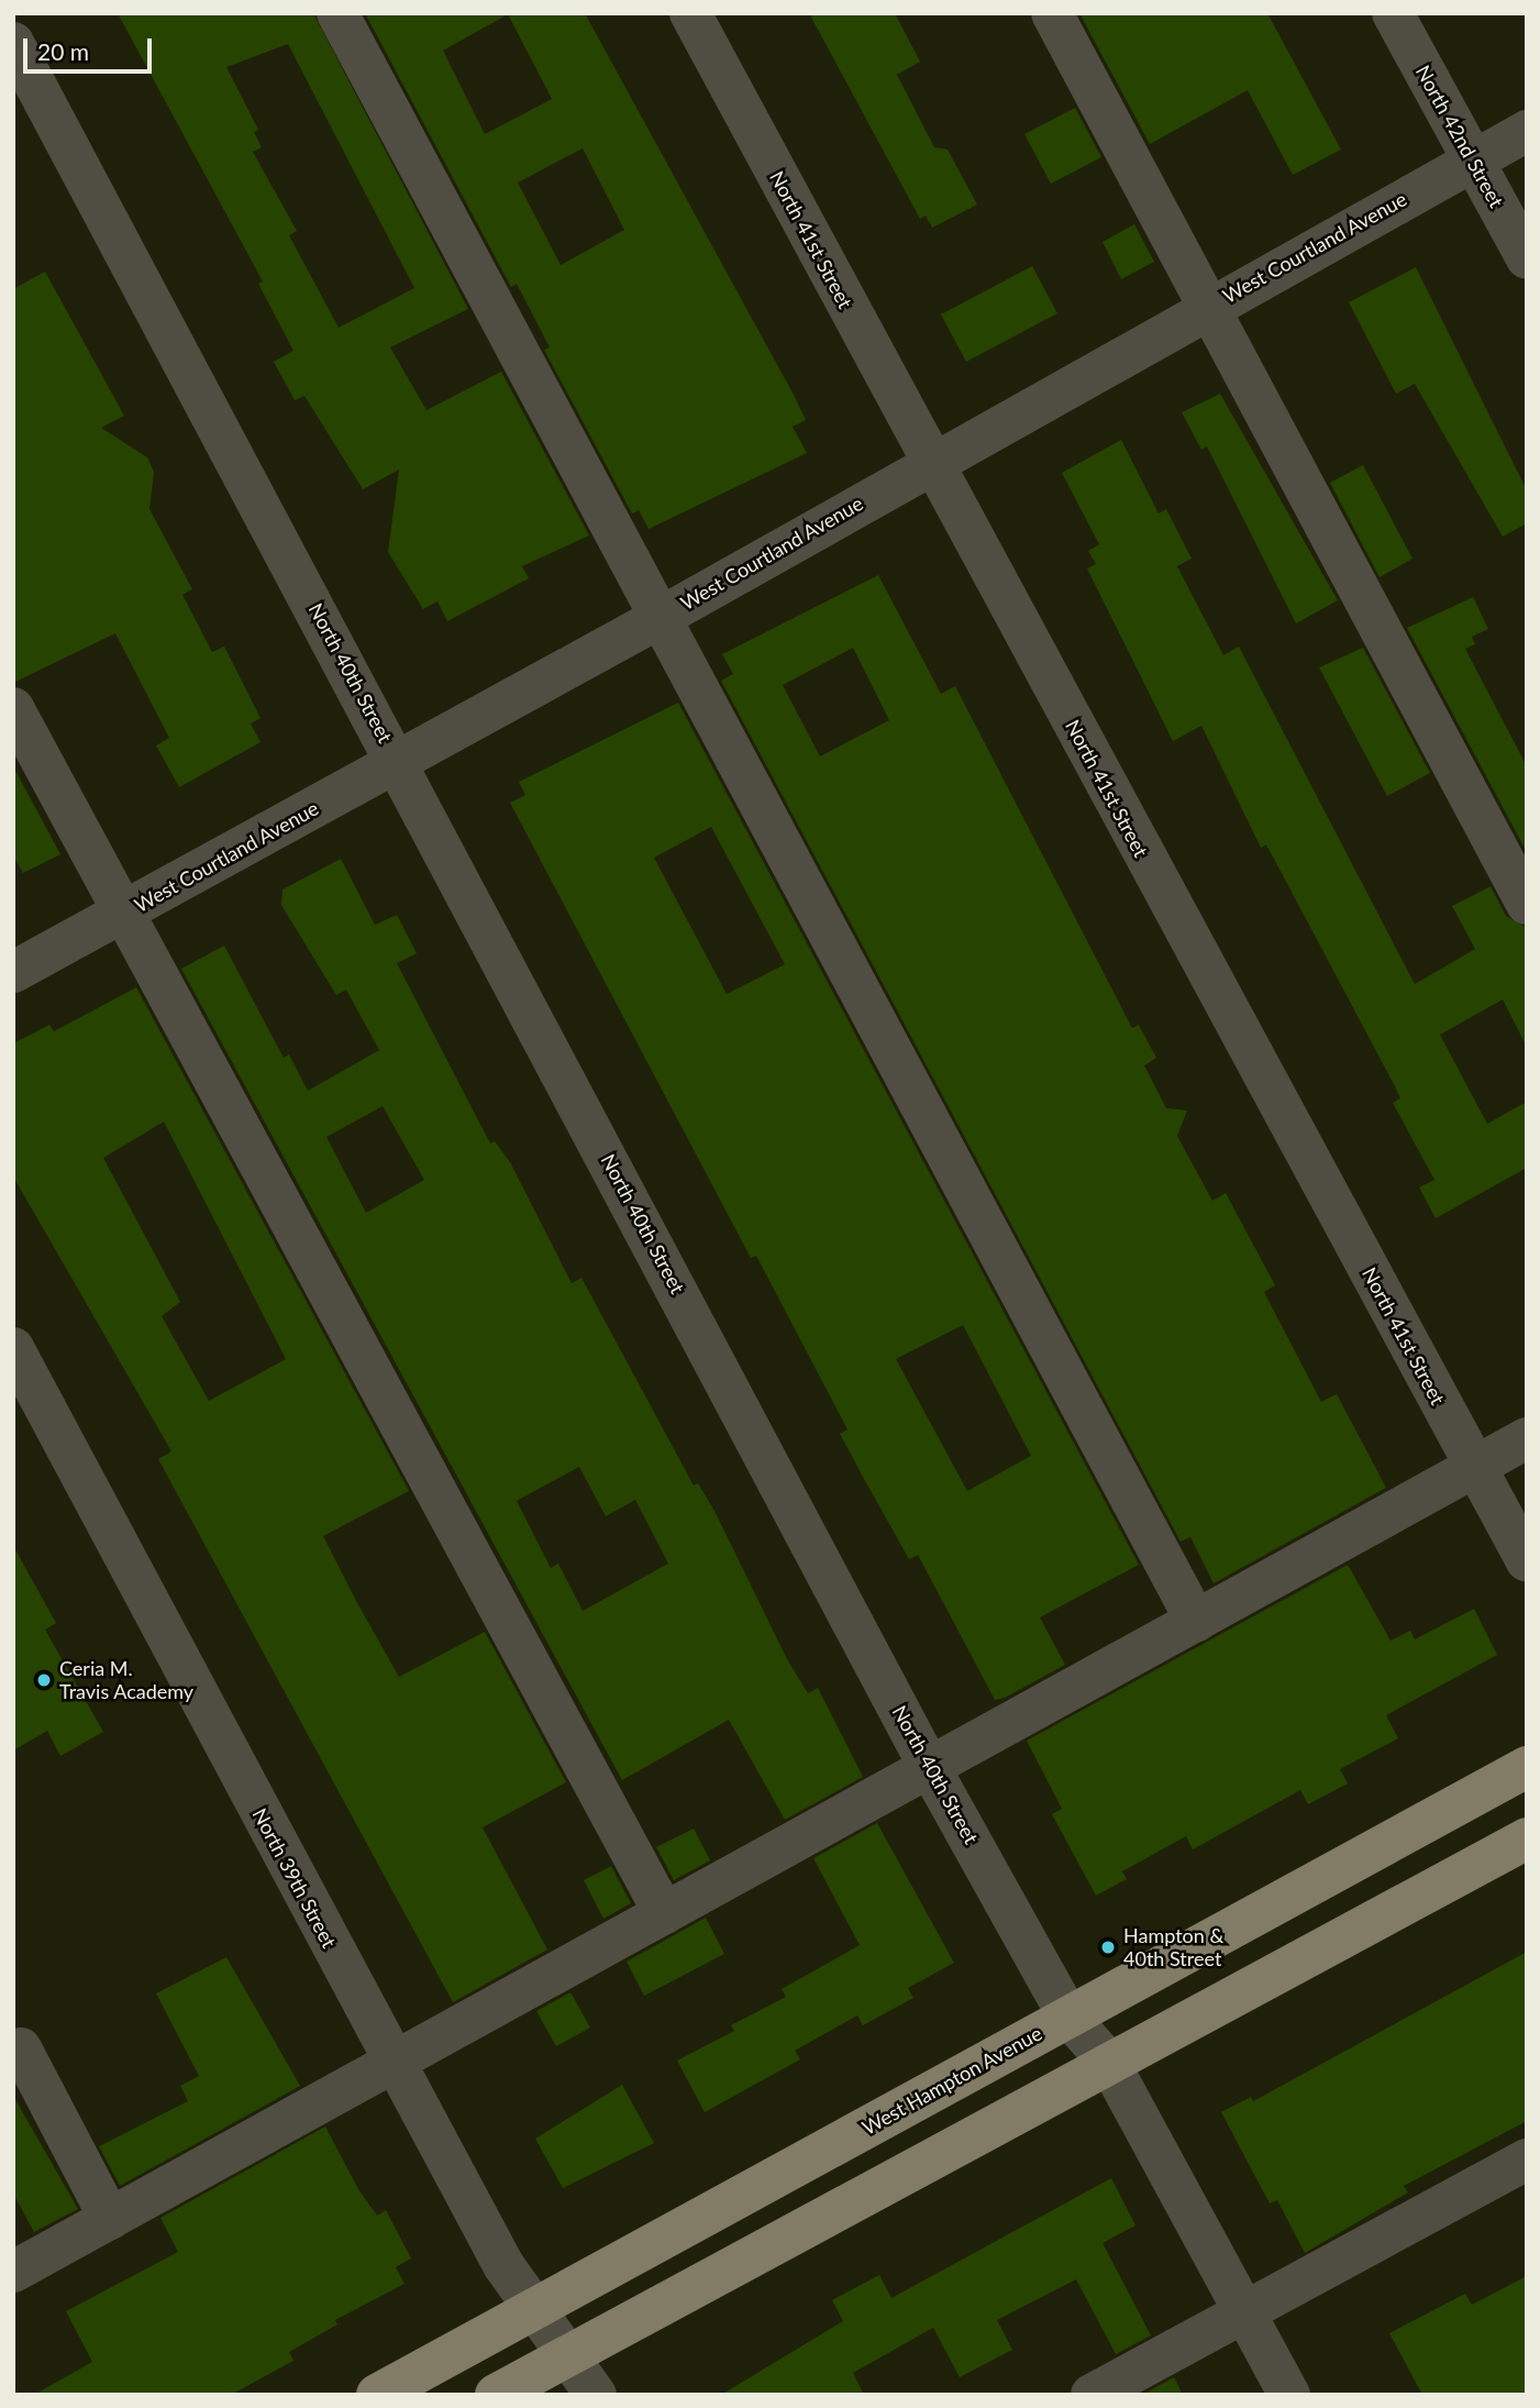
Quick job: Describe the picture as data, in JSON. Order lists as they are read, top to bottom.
{
  "streets": {
    "main road": ["West Hampton Avenue"],
    "street": [
      "North 42nd Street",
      "North 41st Street",
      "West Courtland Avenue",
      "North 40th Street",
      "North 39th Street"
    ]
  },
  "crossings": [
    ["North 42nd Street", "West Courtland Avenue"],
    ["North 41st Street", "West Courtland Avenue"],
    ["West Courtland Avenue", "North 40th Street"],
    ["North 40th Street", "West Hampton Avenue"],
    ["North 39th Street", "West Hampton Avenue"]
  ],
  "places": ["Ceria M. Travis Academy", "Hampton & 40th Street"],
  "scale_bar": "20 m"
}
